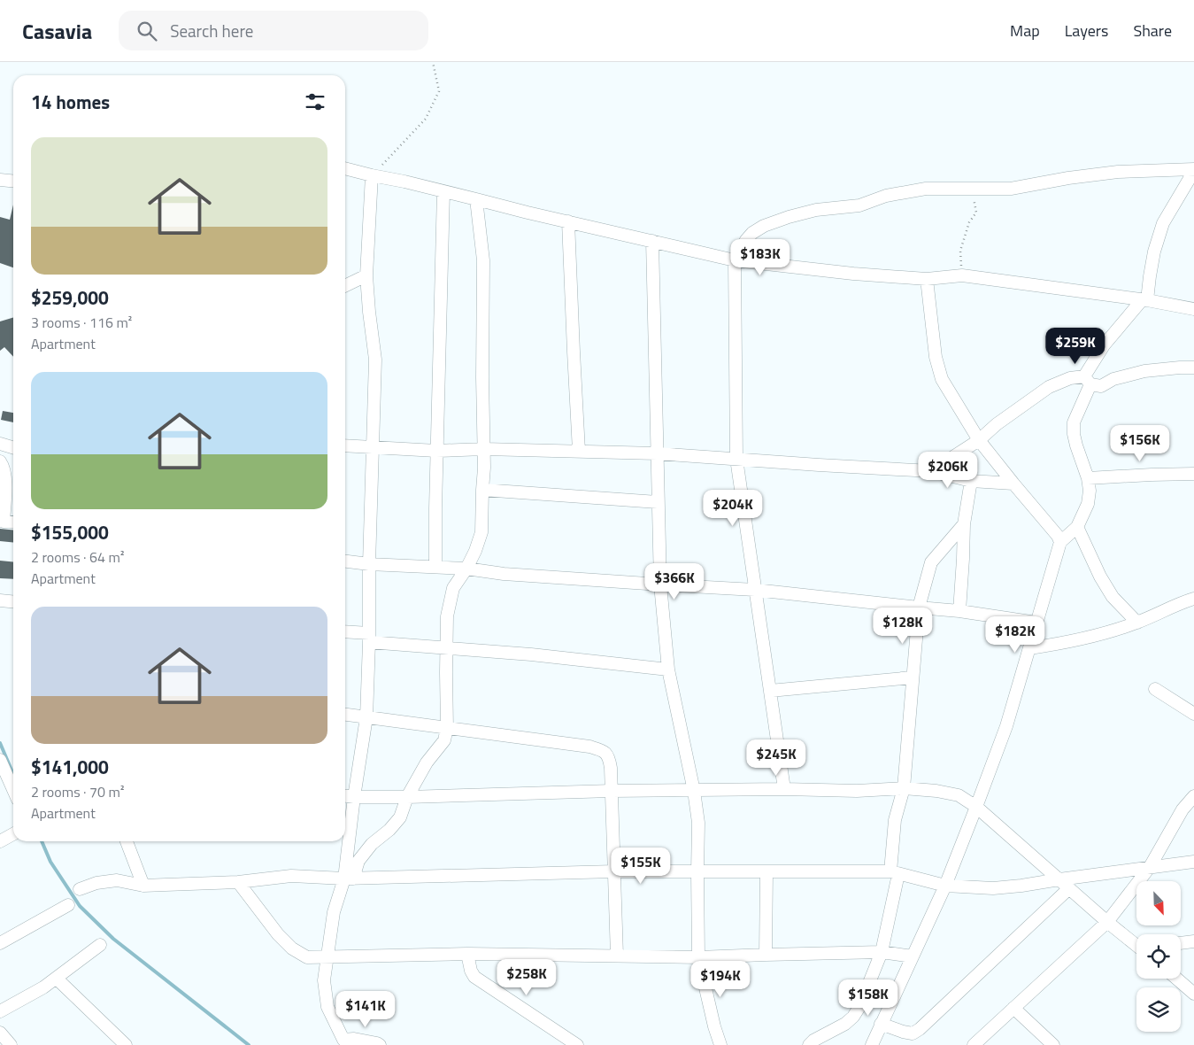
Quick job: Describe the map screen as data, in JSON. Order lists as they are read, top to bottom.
{
  "north": "bottom right",
  "page": {
    "header": "Casavia",
    "search": "Search here",
    "nav": ["Map", "Layers", "Share"],
    "heading": "14 homes",
    "list": [
      {
        "name": "$259,000",
        "note": "3 rooms · 116 m² · Apartment"
      },
      {
        "name": "$155,000",
        "note": "2 rooms · 64 m² · Apartment"
      },
      {
        "name": "$141,000",
        "note": "2 rooms · 70 m² · Apartment"
      }
    ],
    "price": [
      "$183K",
      "$259K",
      "$156K",
      "$206K",
      "$204K",
      "$366K",
      "$128K",
      "$182K",
      "$245K",
      "$155K",
      "$258K",
      "$194K",
      "$158K",
      "$141K"
    ]
  }
}
